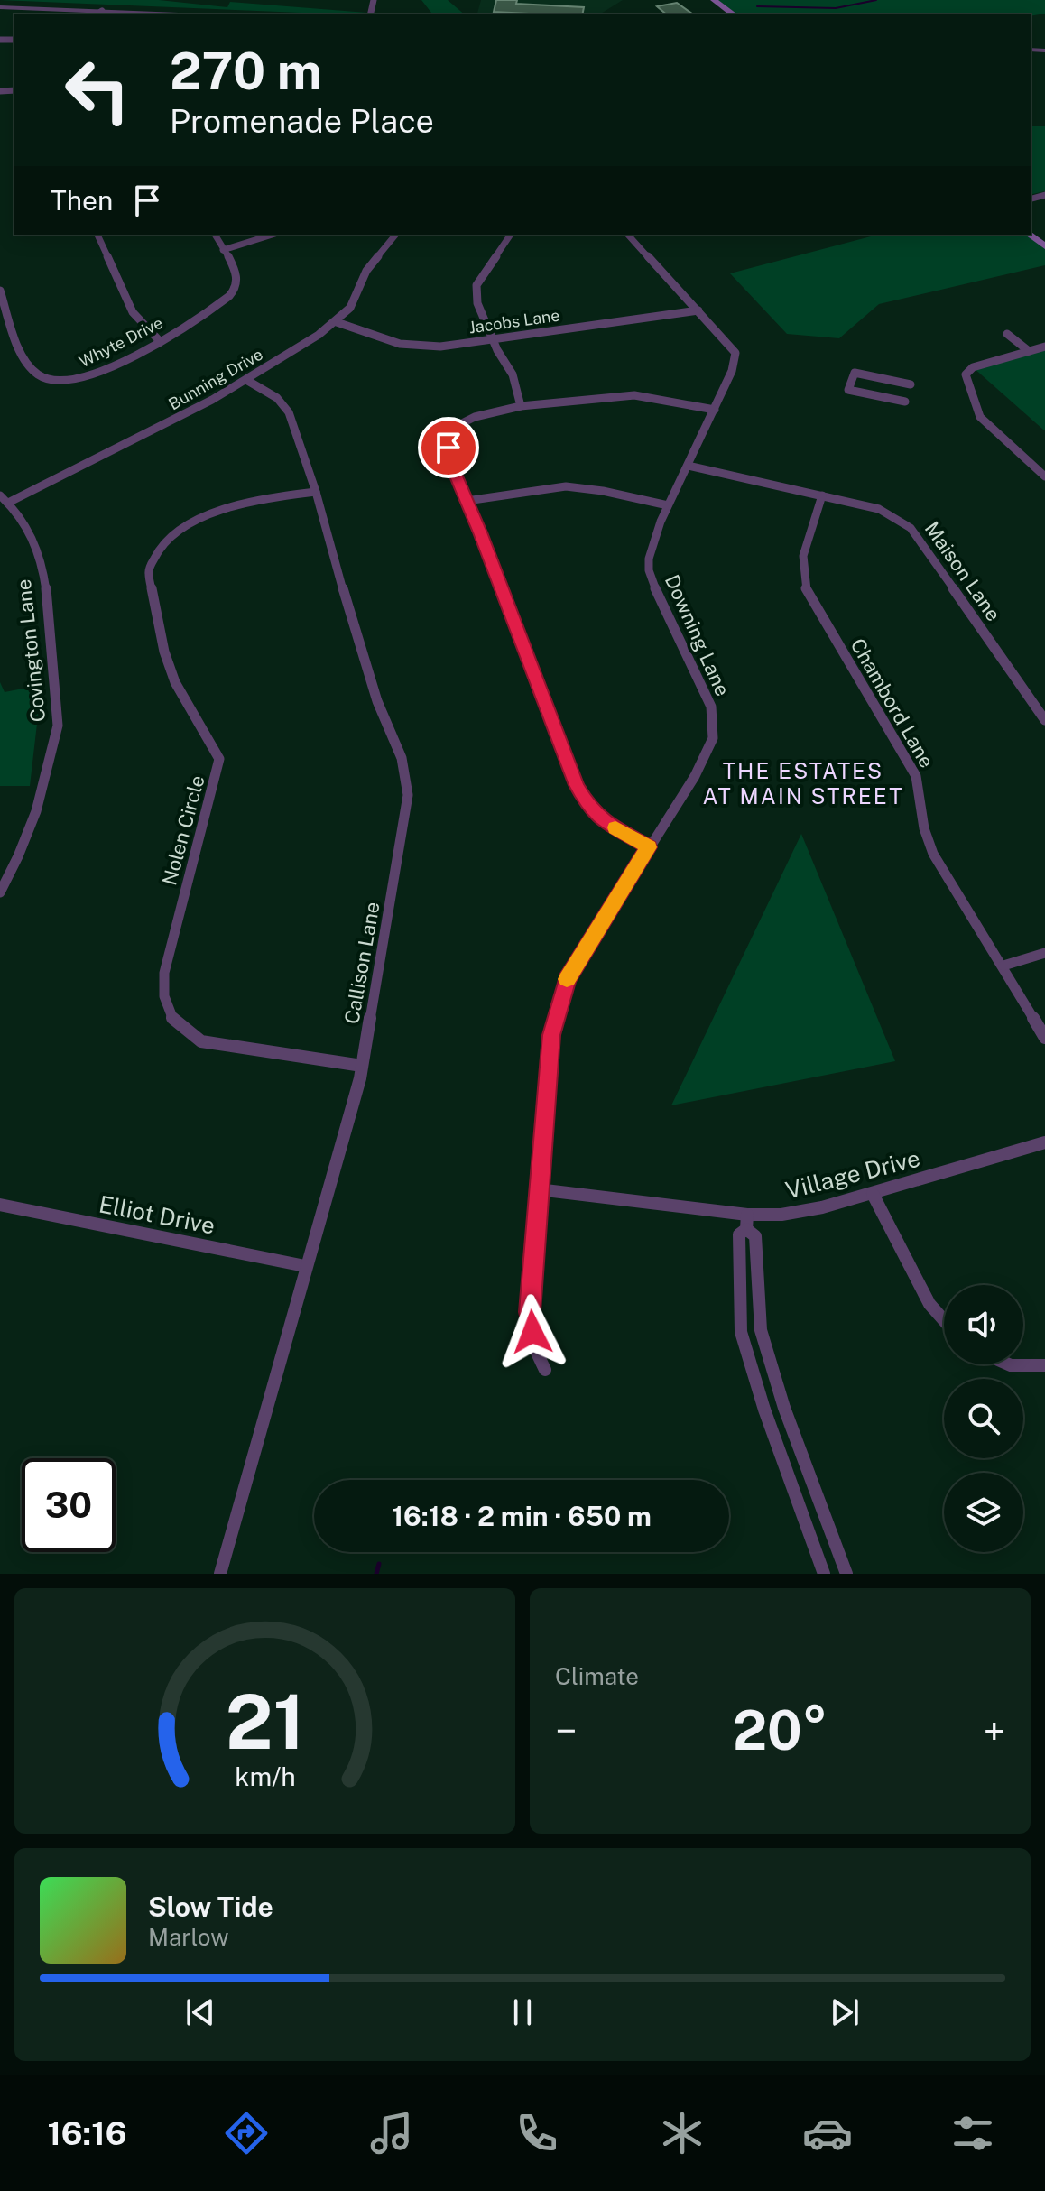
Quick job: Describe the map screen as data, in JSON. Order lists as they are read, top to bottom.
{
  "streets": {
    "street": [
      "Jacobs Lane",
      "Whyte Drive",
      "Bunning Drive",
      "Maison Lane",
      "Downing Lane",
      "Covington Lane",
      "Chambord Lane",
      "Nolen Circle",
      "Callison Lane",
      "Village Drive",
      "Elliot Drive"
    ]
  },
  "crossings": [
    ["Jacobs Lane", "Bunning Drive"],
    ["Jacobs Lane", "Downing Lane"],
    ["Bunning Drive", "Covington Lane"],
    ["Bunning Drive", "Callison Lane"],
    ["Maison Lane", "Downing Lane"],
    ["Maison Lane", "Chambord Lane"],
    ["Downing Lane", "Village Drive"],
    ["Nolen Circle", "Callison Lane"],
    ["Callison Lane", "Elliot Drive"]
  ],
  "districts": ["THE ESTATES AT MAIN STREET"],
  "page": {
    "turn": ["270 m", "Promenade Place"],
    "then": "Then",
    "limit": "30",
    "trip": "16:18 · 2 min · 650 m",
    "tile": "Climate",
    "heat": ["−", "20°", "+"],
    "song": ["Slow Tide", "Marlow"],
    "tabs": "16:16",
    "gauge": ["21", "km/h"]
  }
}
